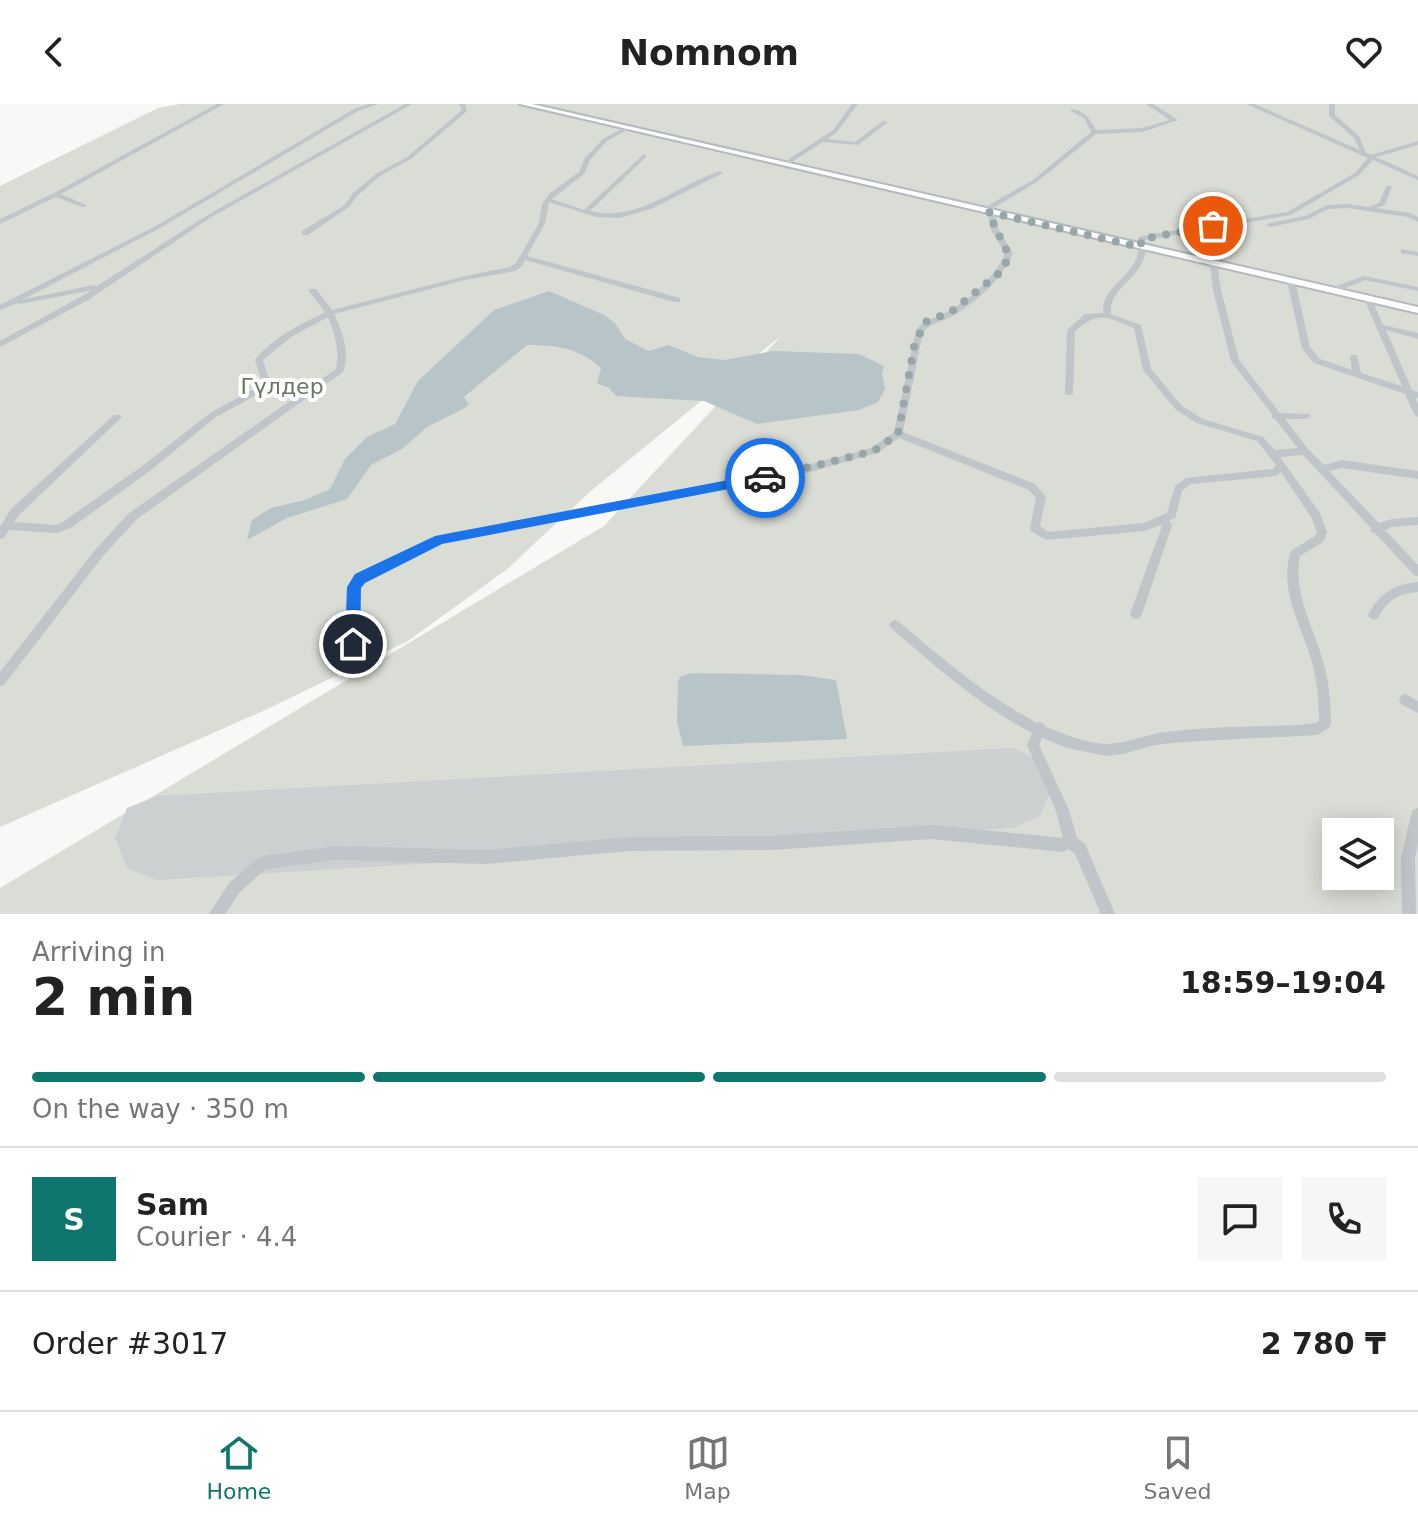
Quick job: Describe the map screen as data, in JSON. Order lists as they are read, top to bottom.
{
  "parks": ["Гүлдер"],
  "page": {
    "header": "Nomnom",
    "heading": ["2 min", "Arriving in", "18:59–19:04"],
    "panel": [
      "Sam",
      "Courier · 4.4",
      "Order #3017",
      "2 780 ₸"
    ],
    "bar": "On the way · 350 m",
    "round": "S",
    "tabs": ["Home", "Map", "Saved"]
  }
}
